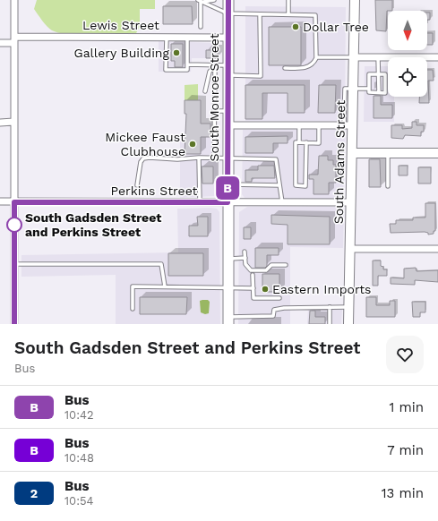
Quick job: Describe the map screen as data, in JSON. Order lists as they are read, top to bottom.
{
  "streets": {
    "main road": ["South Monroe Street", "South Adams Street"],
    "street": ["Lewis Street", "Perkins Street"]
  },
  "crossings": [
    ["Lewis Street", "South Monroe Street"],
    ["South Monroe Street", "Perkins Street"],
    ["South Adams Street", "Perkins Street"]
  ],
  "places": [
    "Dollar Tree",
    "Gallery Building",
    "Mickee Faust Clubhouse",
    "South Gadsden Street and Perkins Street",
    "Eastern Imports"
  ],
  "lines": ["bus line B"],
  "north": "bottom",
  "page": {
    "on_map": "B",
    "heading": ["South Gadsden Street and Perkins Street", "Bus"],
    "list": [
      {
        "mark": "B",
        "name": "Bus",
        "note": "10:42",
        "value": "1 min"
      },
      {
        "mark": "B",
        "name": "Bus",
        "note": "10:48",
        "value": "7 min"
      },
      {
        "mark": "2",
        "name": "Bus",
        "note": "10:54",
        "value": "13 min"
      }
    ]
  }
}
